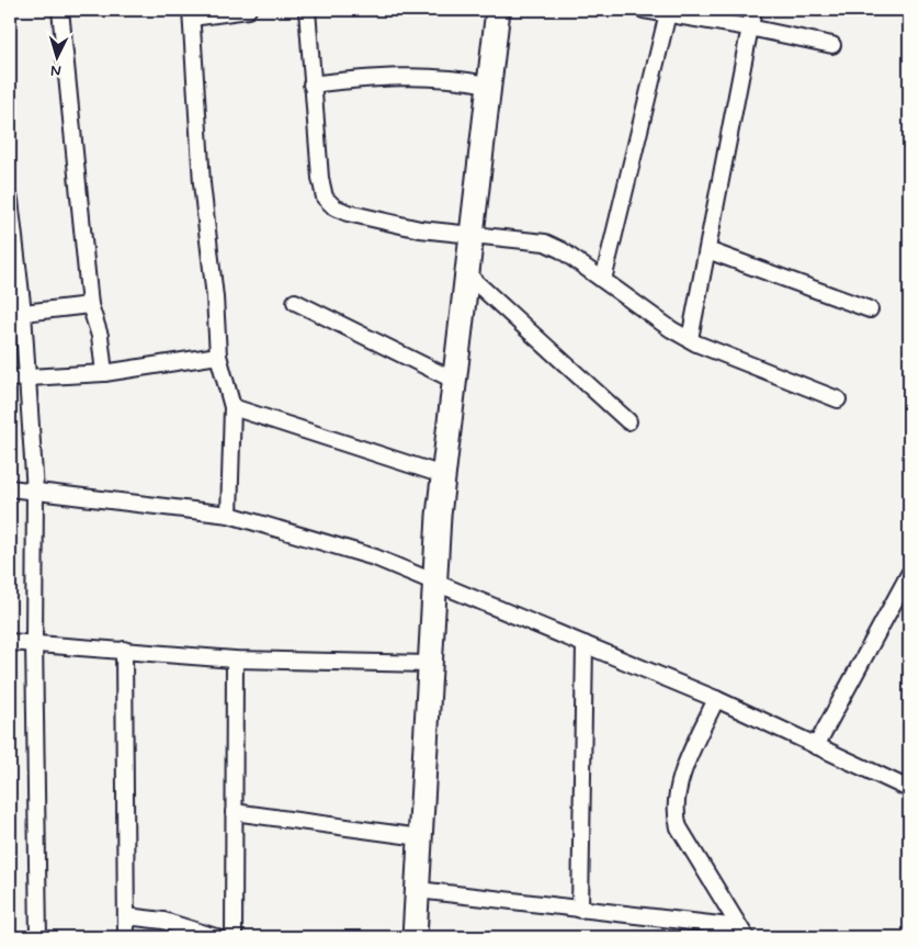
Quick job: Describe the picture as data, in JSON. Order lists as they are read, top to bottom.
{
  "north": "bottom"
}
